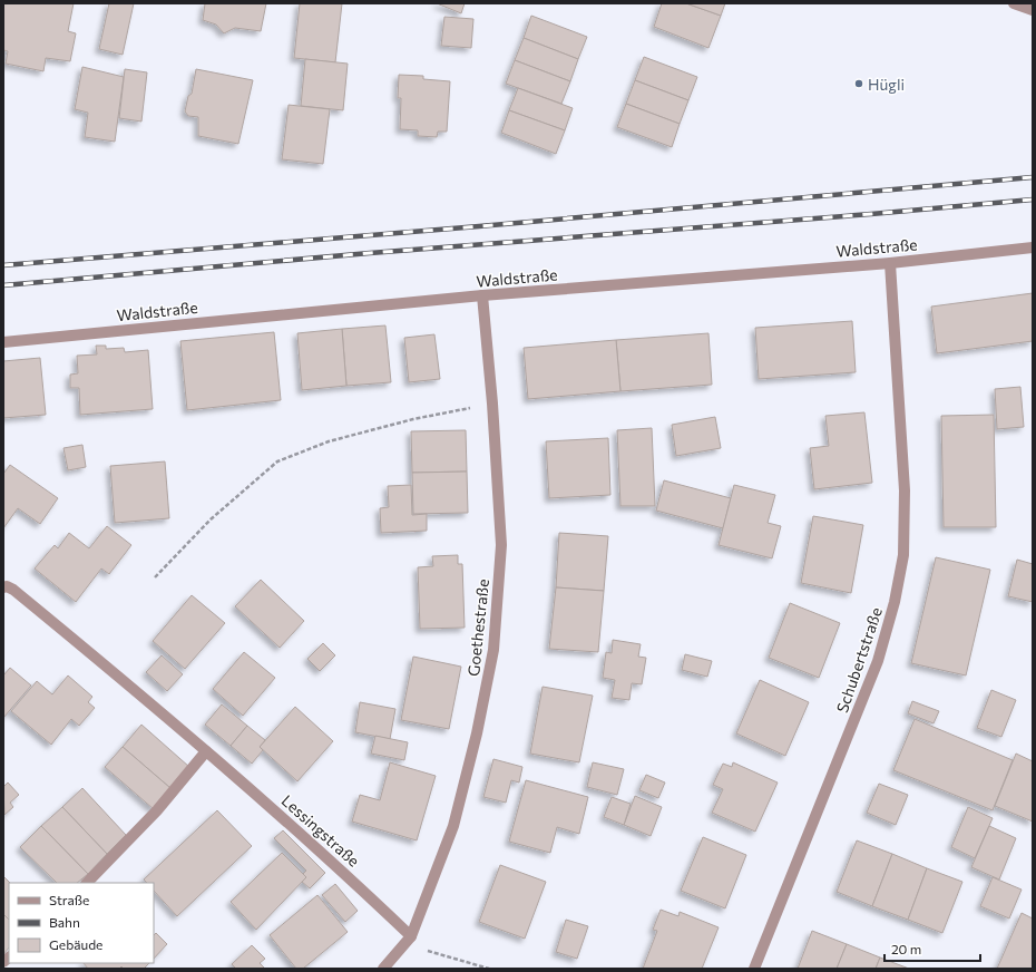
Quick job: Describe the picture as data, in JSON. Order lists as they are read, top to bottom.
{
  "streets": {
    "street": [
      "Waldstraße",
      "Goethestraße",
      "Schubertstraße",
      "Lessingstraße"
    ]
  },
  "crossings": [
    ["Waldstraße", "Goethestraße"],
    ["Waldstraße", "Schubertstraße"],
    ["Goethestraße", "Lessingstraße"]
  ],
  "places": ["Hügli"],
  "legend": ["Straße", "Bahn", "Gebäude"],
  "scale_bar": "20 m"
}
